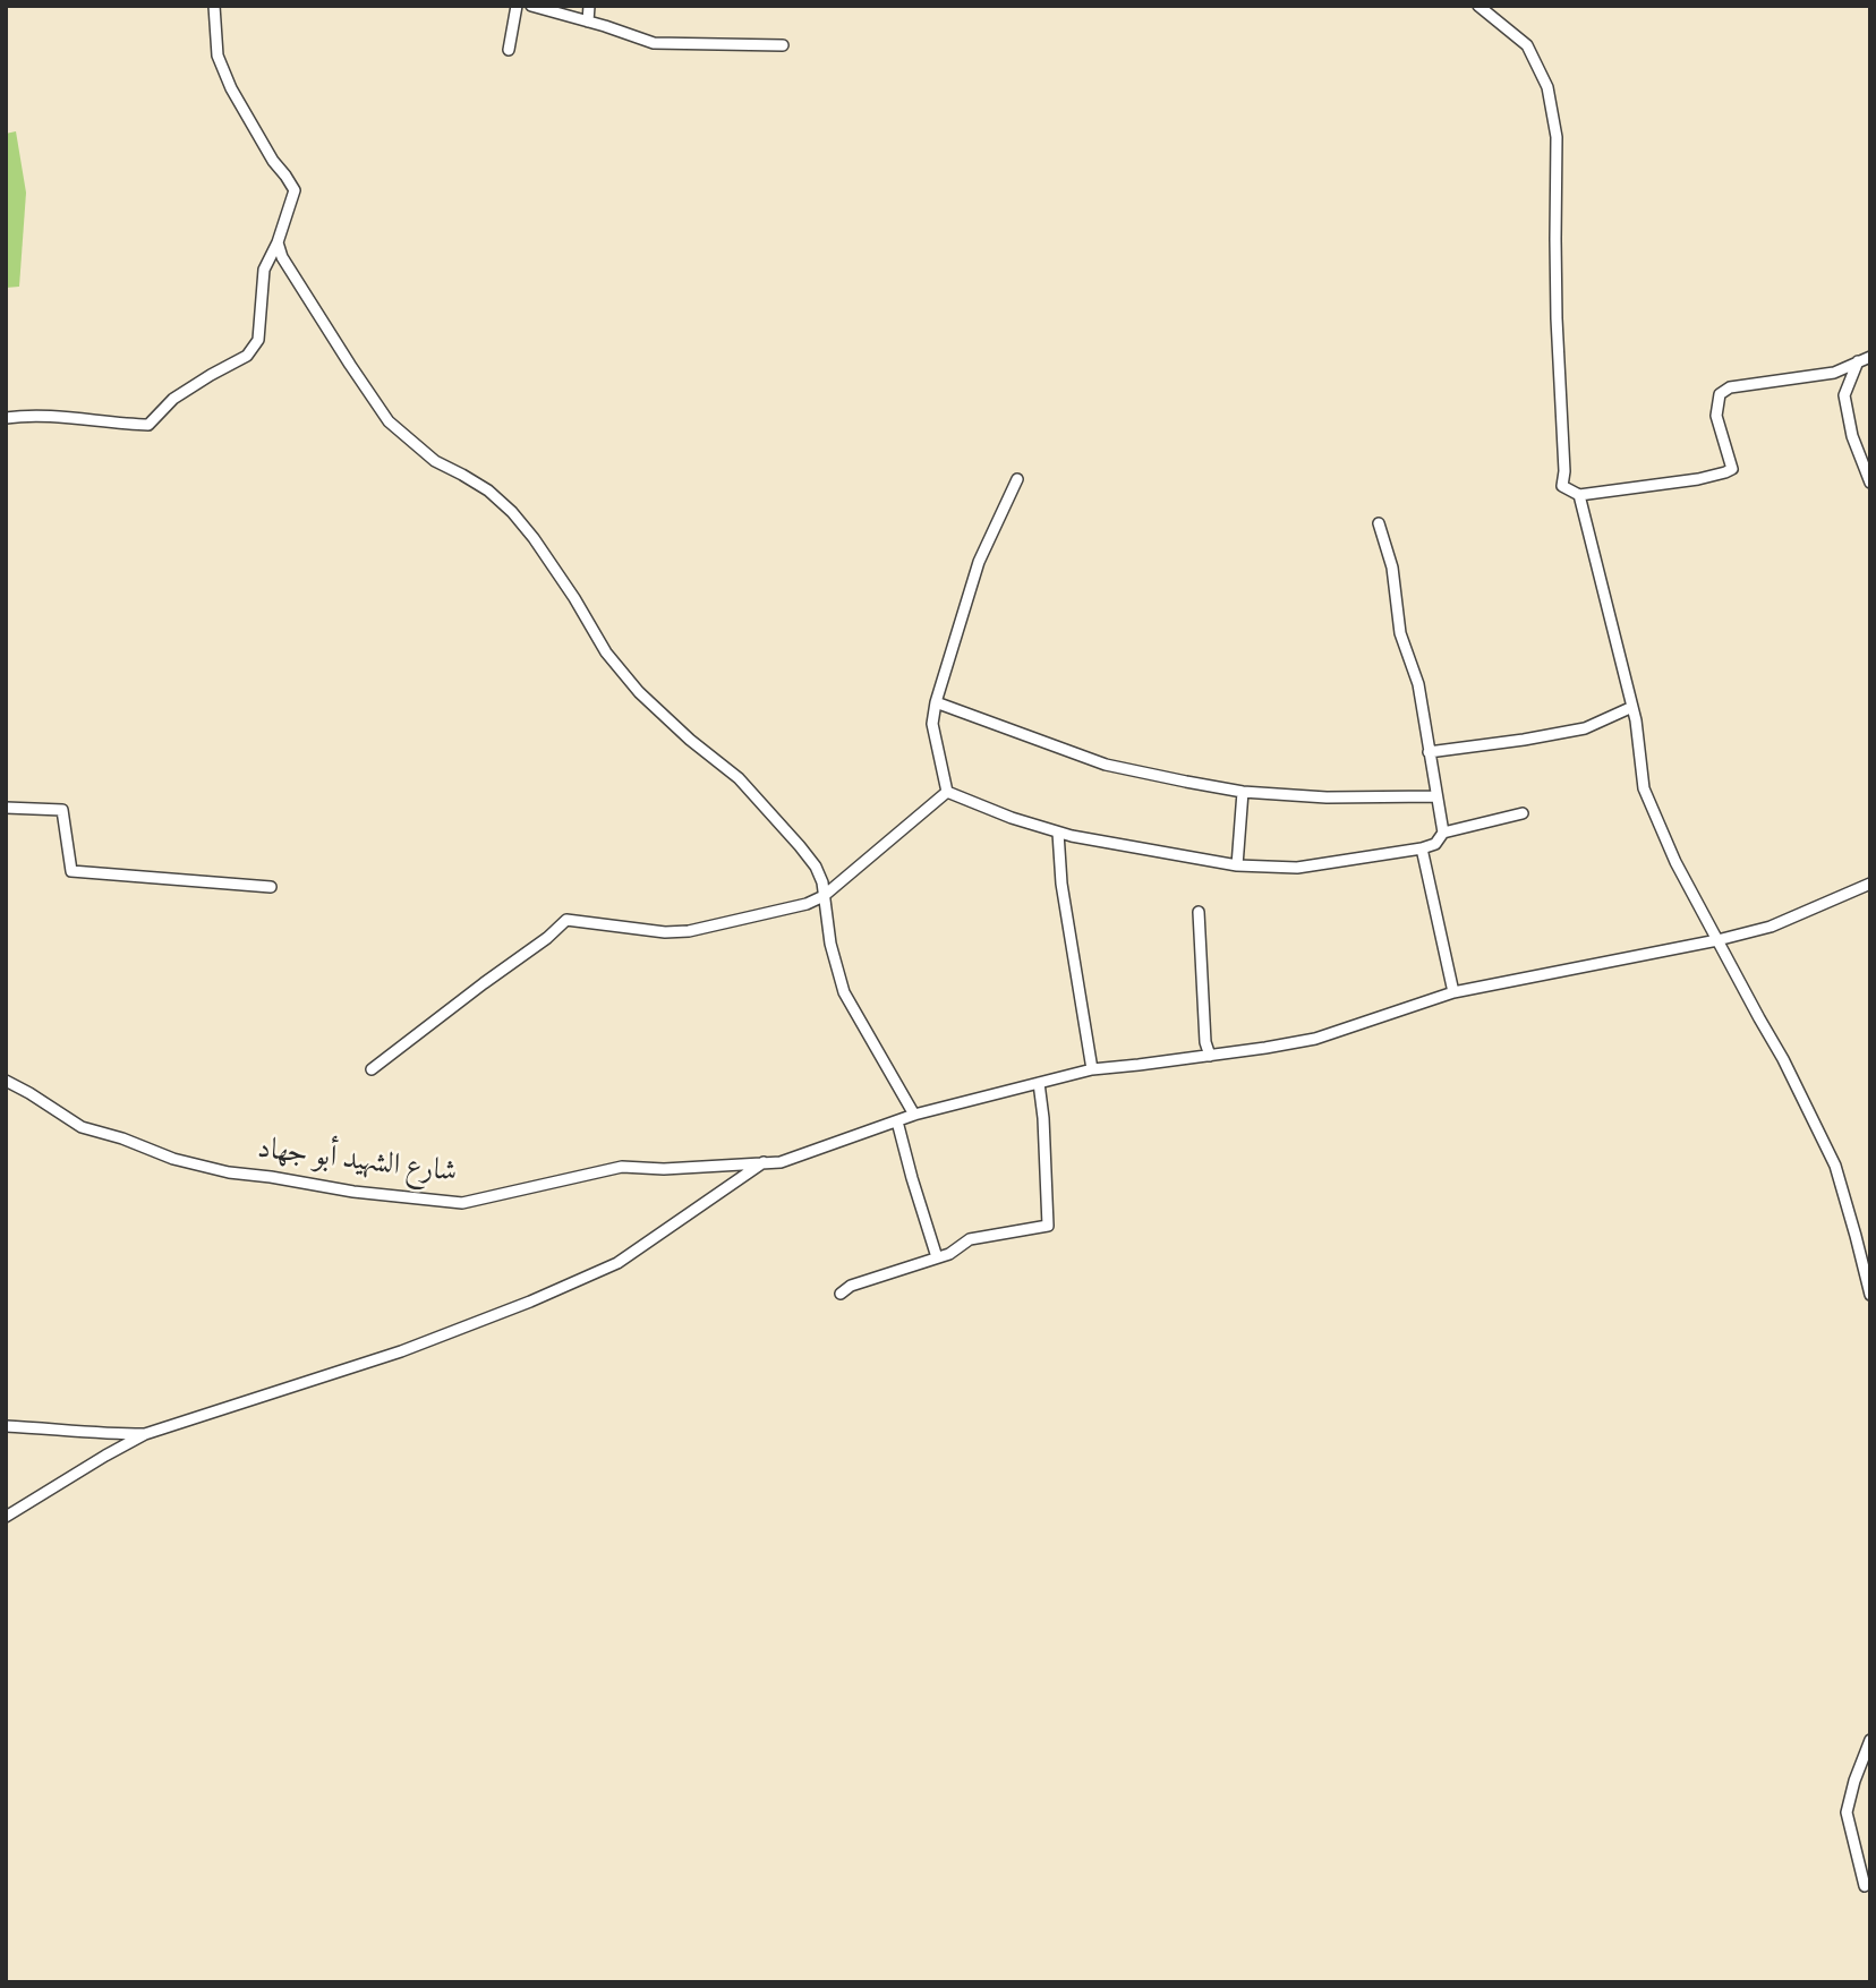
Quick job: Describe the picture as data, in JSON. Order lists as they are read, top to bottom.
{
  "streets": {
    "street": ["شارع الشهيد أبو جهاد"]
  }
}
